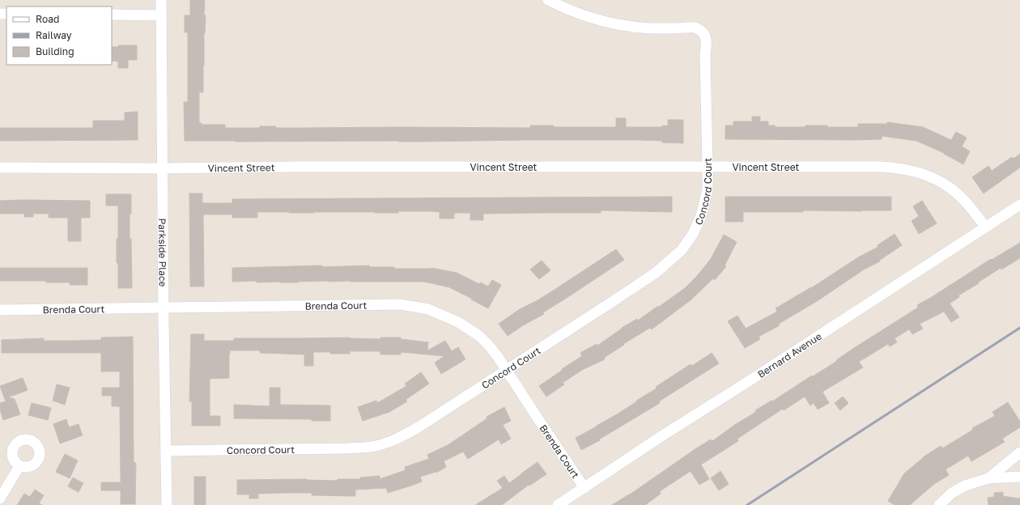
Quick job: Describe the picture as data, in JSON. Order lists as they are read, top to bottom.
{
  "streets": {
    "street": [
      "Vincent Street",
      "Concord Court",
      "Parkside Place",
      "Brenda Court",
      "Bernard Avenue"
    ]
  },
  "crossings": [
    ["Vincent Street", "Concord Court"],
    ["Vincent Street", "Parkside Place"],
    ["Vincent Street", "Bernard Avenue"],
    ["Concord Court", "Parkside Place"],
    ["Concord Court", "Brenda Court"],
    ["Parkside Place", "Brenda Court"],
    ["Brenda Court", "Bernard Avenue"]
  ],
  "legend": ["Road", "Railway", "Building"]
}
